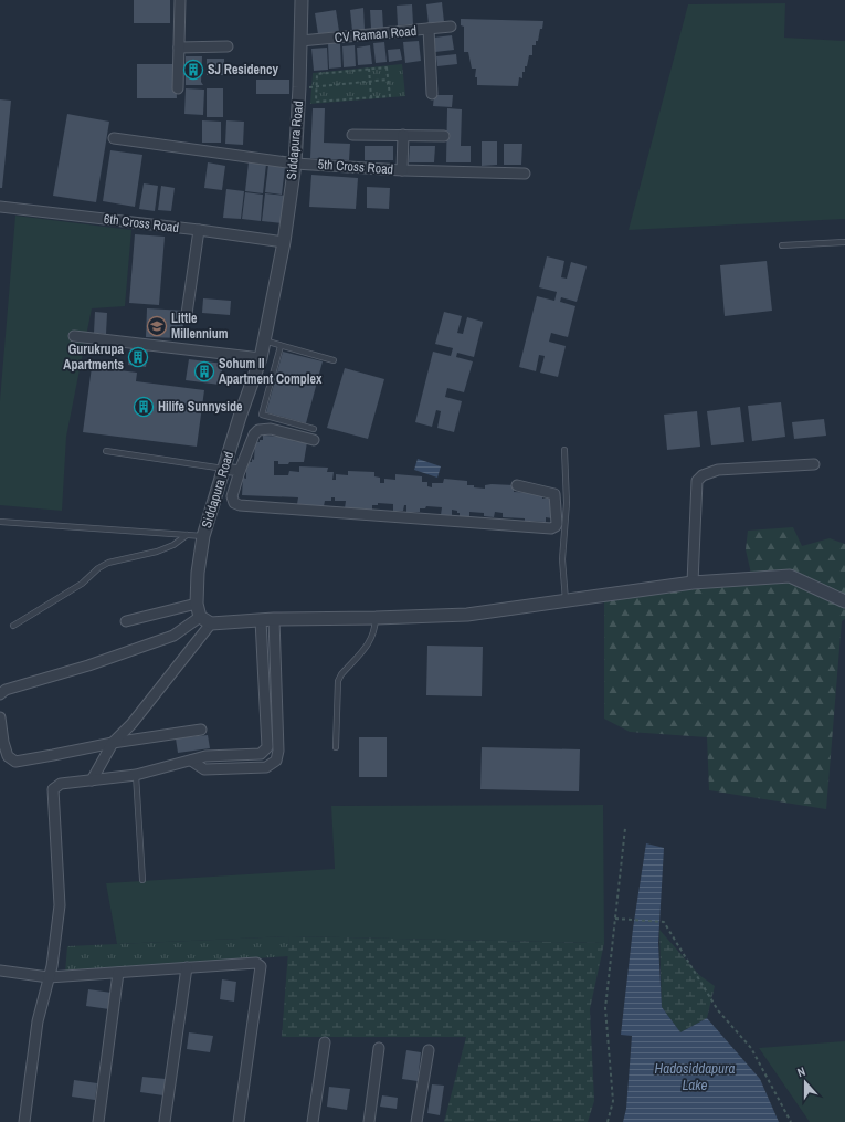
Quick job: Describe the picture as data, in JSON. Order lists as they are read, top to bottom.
{
  "streets": {
    "street": [
      "CV Raman Road",
      "Siddapura Road",
      "5th Cross Road",
      "6th Cross Road"
    ]
  },
  "crossings": [
    ["CV Raman Road", "Siddapura Road"],
    ["Siddapura Road", "5th Cross Road"],
    ["Siddapura Road", "6th Cross Road"]
  ],
  "water": ["Hadosiddapura Lake"],
  "places": {
    "building": [
      "SJ Residency",
      "Gurukrupa Apartments",
      "Sohum II Apartment Complex",
      "Hilife Sunnyside"
    ],
    "school or university": ["Little Millennium"]
  },
  "north": "top"
}
